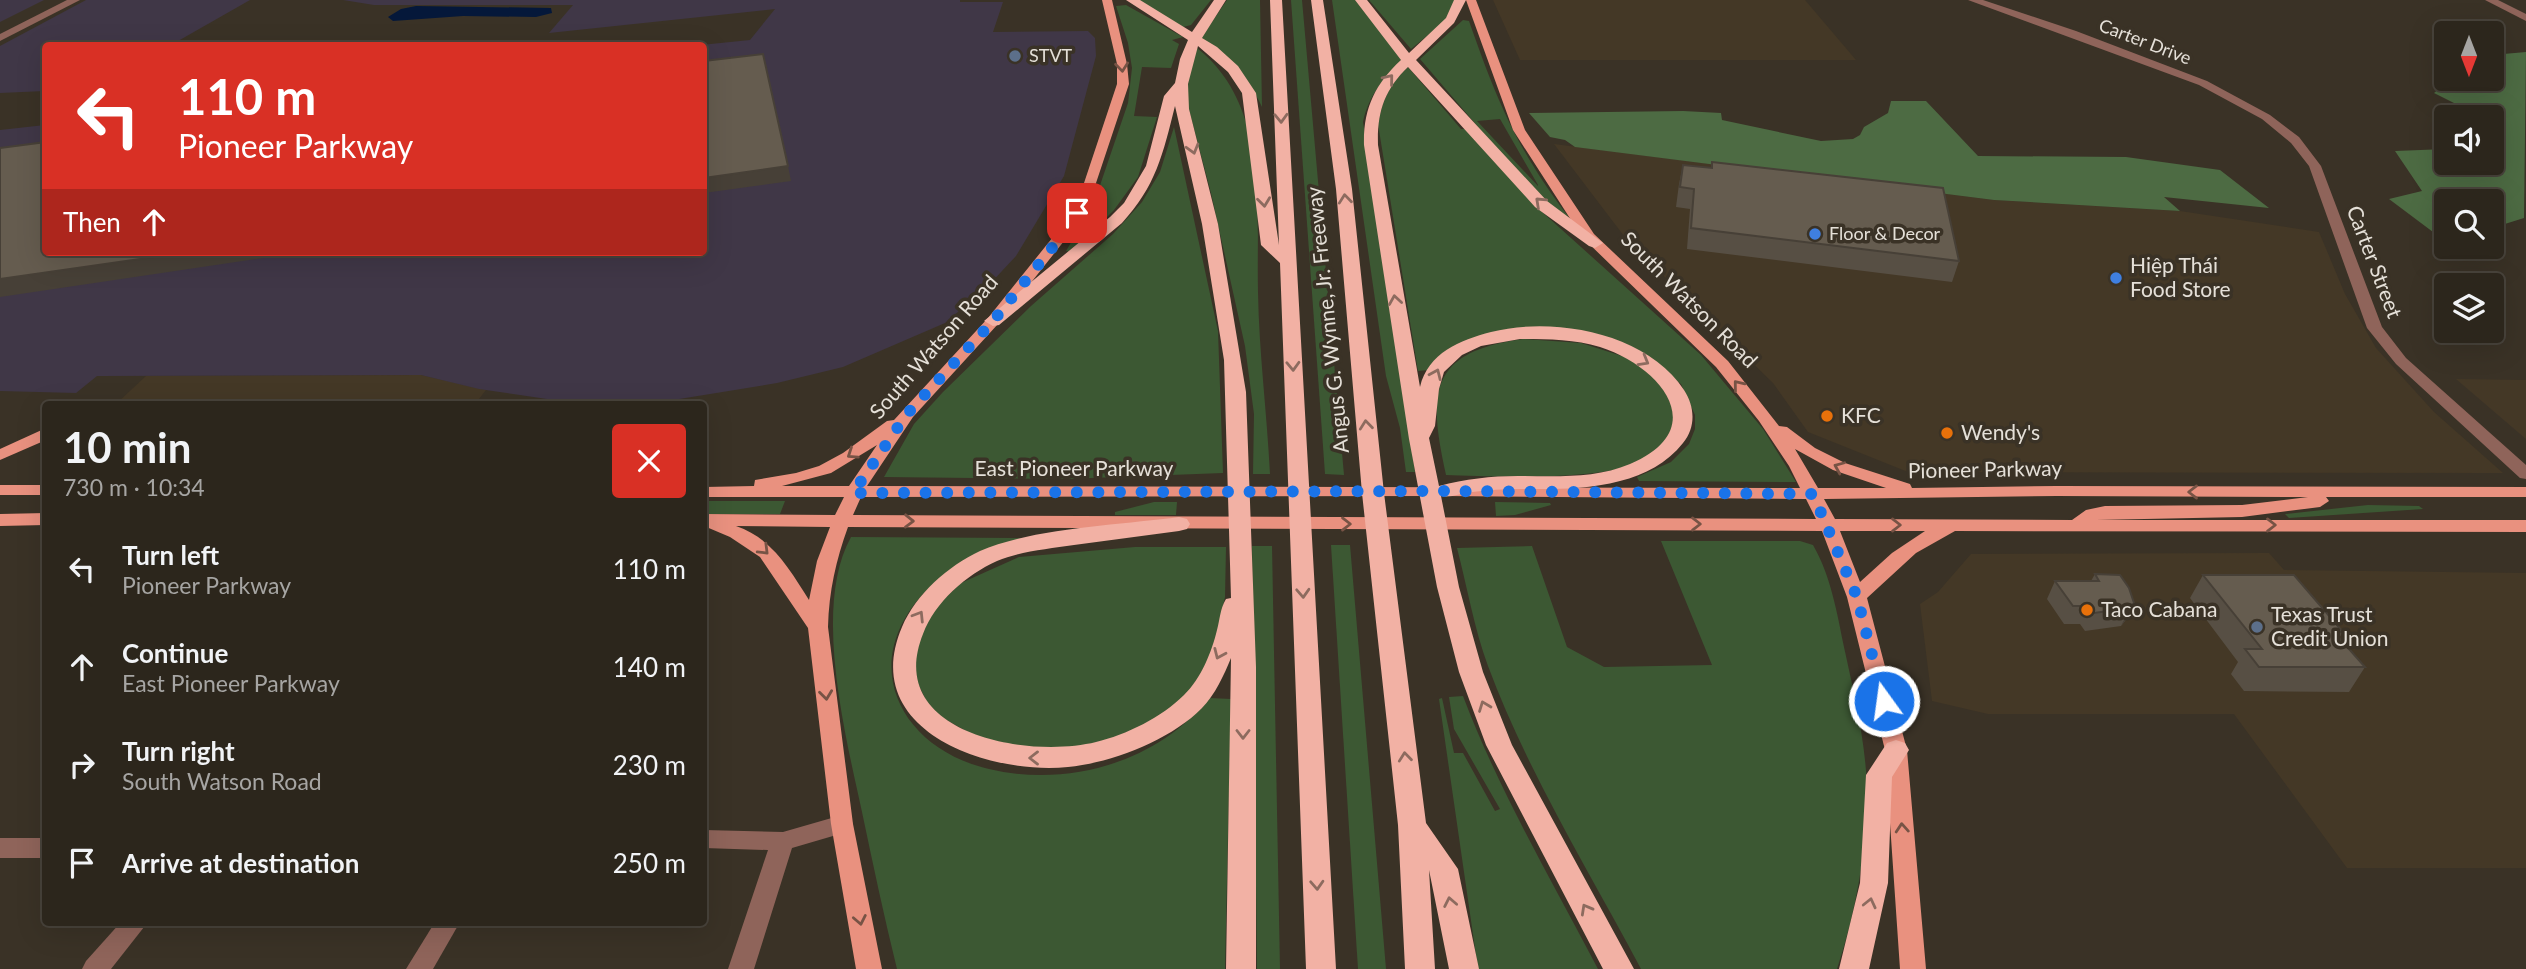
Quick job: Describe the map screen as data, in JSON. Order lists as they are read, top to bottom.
{
  "streets": {
    "highway": ["Angus G. Wynne, Jr. Freeway"],
    "main road": ["South Watson Road", "East Pioneer Parkway", "Pioneer Parkway"],
    "street": ["Carter Drive", "Carter Street"]
  },
  "crossings": [
    ["Carter Drive", "Carter Street"],
    ["South Watson Road", "East Pioneer Parkway"],
    ["South Watson Road", "Pioneer Parkway"],
    ["East Pioneer Parkway", "Pioneer Parkway"]
  ],
  "places": [
    "STVT",
    "Floor & Decor",
    "Hiệp Thái Food Store",
    "KFC",
    "Wendy's",
    "Taco Cabana",
    "Texas Trust Credit Union"
  ],
  "north": "bottom",
  "page": {
    "turn": ["110 m", "Pioneer Parkway"],
    "then": "Then",
    "heading": ["10 min", "730 m · 10:34"],
    "list": [
      {
        "name": "Turn left",
        "note": "Pioneer Parkway",
        "value": "110 m"
      },
      {
        "name": "Continue",
        "note": "East Pioneer Parkway",
        "value": "140 m"
      },
      {
        "name": "Turn right",
        "note": "South Watson Road",
        "value": "230 m"
      },
      {
        "name": "Arrive at destination",
        "value": "250 m"
      }
    ]
  }
}
